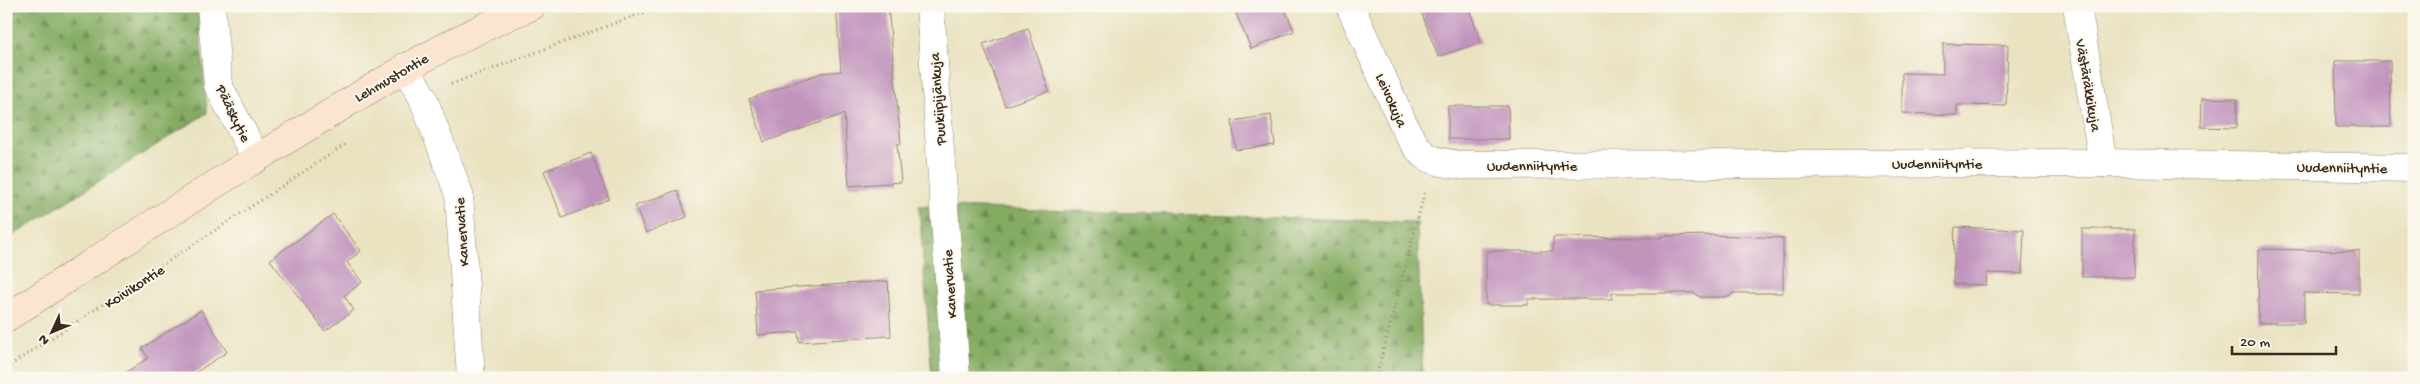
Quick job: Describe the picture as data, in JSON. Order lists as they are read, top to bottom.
{
  "streets": {
    "main road": ["Lehmustontie"],
    "street": [
      "Västäräkkikuja",
      "Puukiipijänkuja",
      "Leivokuja",
      "Pääskytie",
      "Uudenniityntie",
      "Kanervatie"
    ],
    "path": ["Koivikontie"]
  },
  "crossings": [
    ["Lehmustontie", "Pääskytie"],
    ["Lehmustontie", "Kanervatie"],
    ["Västäräkkikuja", "Uudenniityntie"],
    ["Puukiipijänkuja", "Kanervatie"],
    ["Leivokuja", "Uudenniityntie"]
  ],
  "scale_bar": "20 m",
  "north": "bottom left"
}
